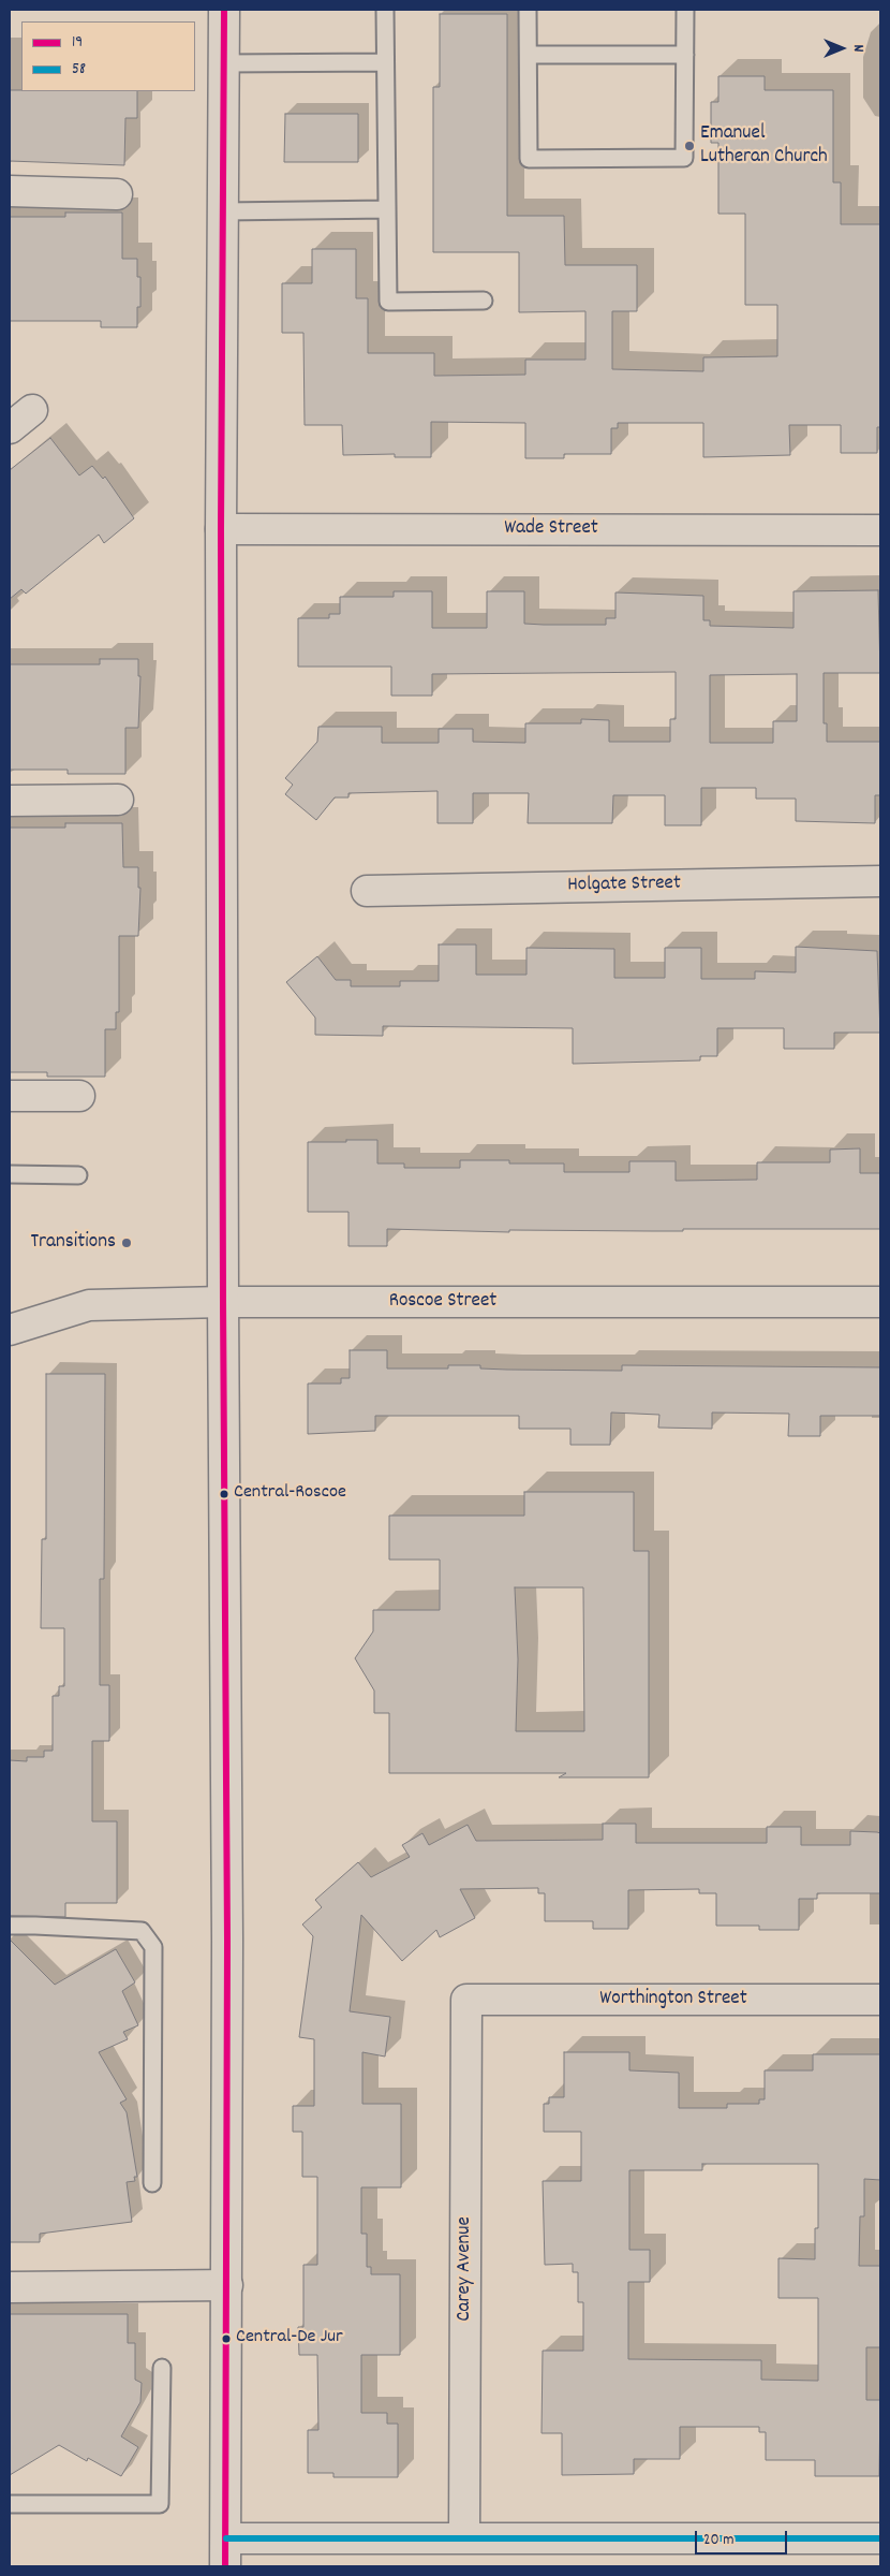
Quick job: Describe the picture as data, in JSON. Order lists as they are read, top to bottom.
{
  "streets": {
    "street": [
      "Wade Street",
      "Holgate Street",
      "Roscoe Street",
      "Worthington Street",
      "Carey Avenue"
    ]
  },
  "crossings": [
    ["Worthington Street", "Carey Avenue"]
  ],
  "places": [
    "Emanuel Lutheran Church",
    "Transitions",
    "Central-Roscoe",
    "Central-De Jur"
  ],
  "lines": ["transit line 19", "transit line 58"],
  "legend": ["19", "58"],
  "scale_bar": "20 m",
  "north": "right"
}
